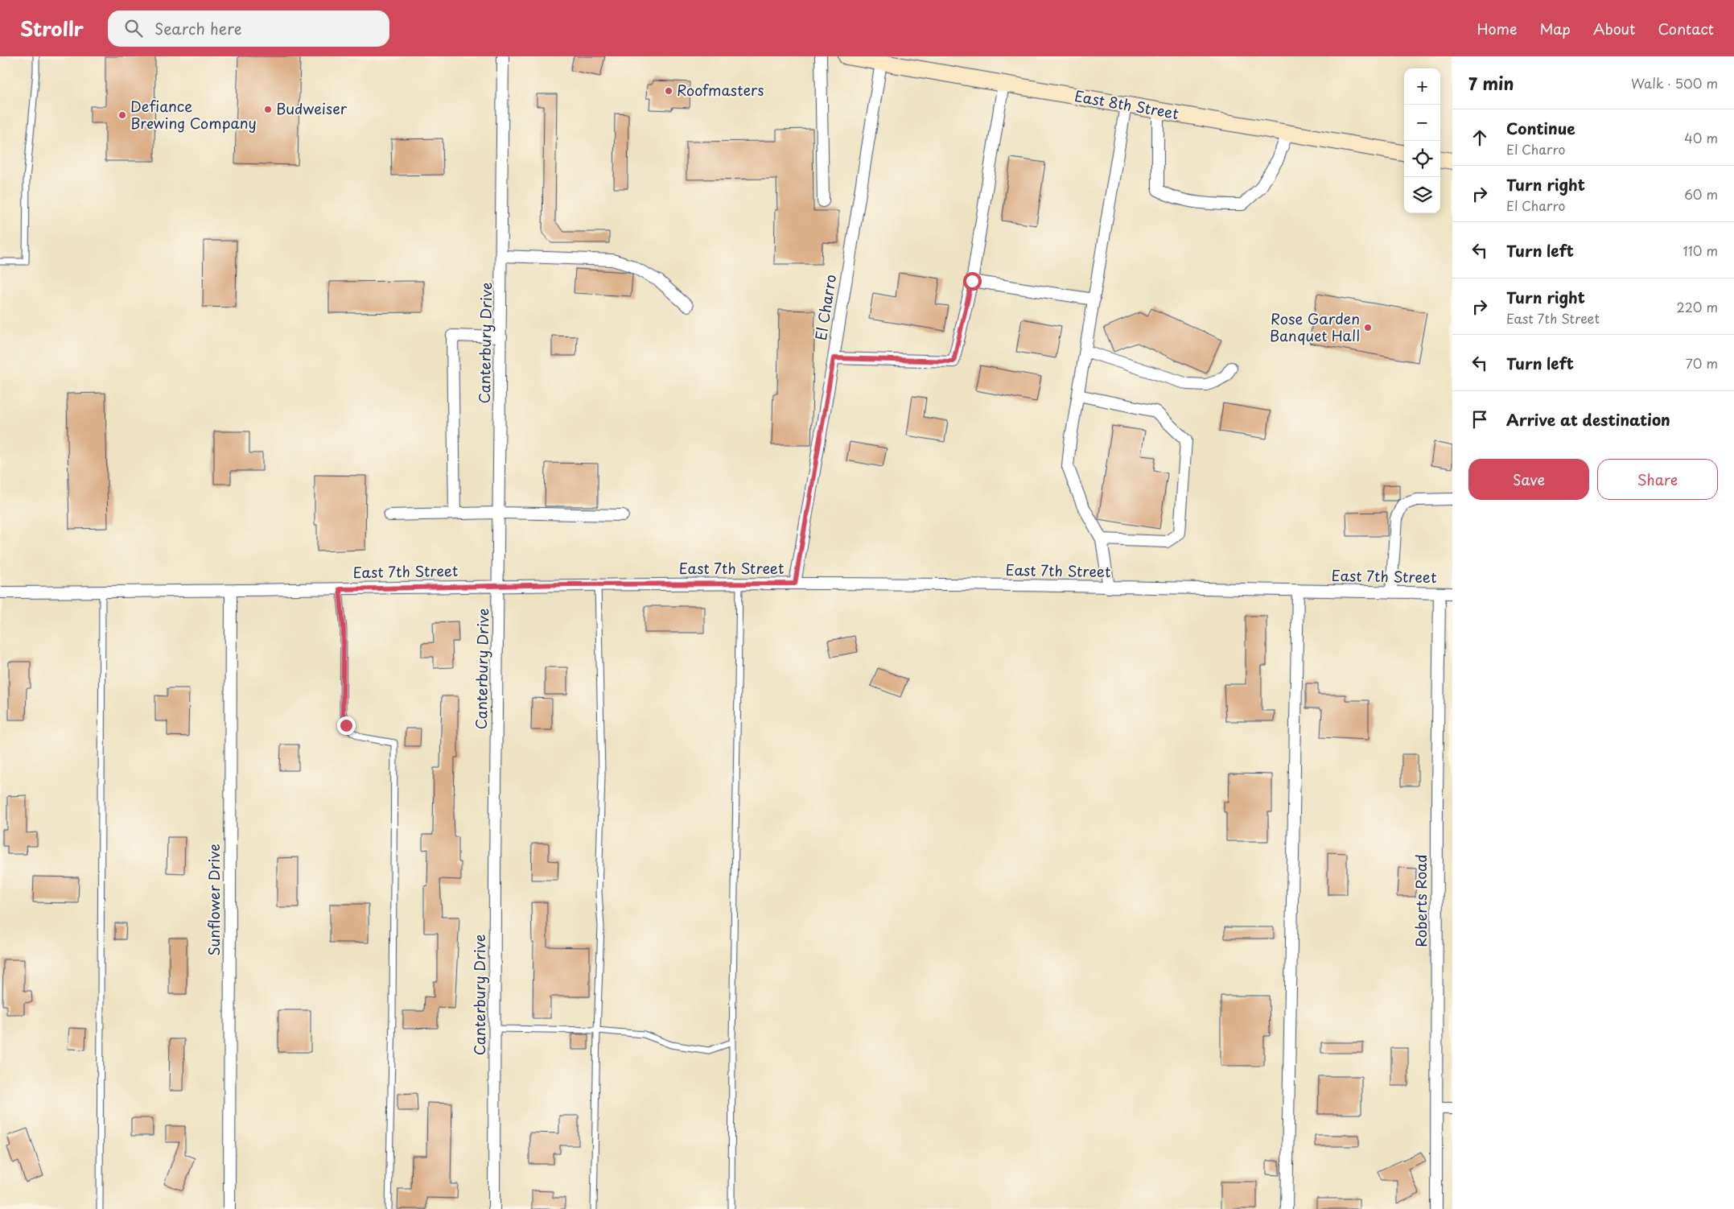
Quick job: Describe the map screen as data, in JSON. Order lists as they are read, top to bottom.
{
  "streets": {
    "main road": ["East 8th Street"],
    "street": [
      "El Charro",
      "Canterbury Drive",
      "East 7th Street",
      "Sunflower Drive",
      "Roberts Road"
    ]
  },
  "crossings": [
    ["East 8th Street", "El Charro"],
    ["Canterbury Drive", "East 7th Street"],
    ["East 7th Street", "Sunflower Drive"],
    ["East 7th Street", "Roberts Road"]
  ],
  "places": [
    "Roofmasters",
    "Budweiser",
    "Defiance Brewing Company",
    "Rose Garden Banquet Hall"
  ],
  "page": {
    "header": "Strollr",
    "search": "Search here",
    "nav": [
      "Home",
      "Map",
      "About",
      "Contact"
    ],
    "heading": ["7 min", "Walk · 500 m"],
    "map_buttons": ["+", "−"],
    "list": [
      ["Continue", "El Charro", "40 m"],
      ["Turn right", "El Charro", "60 m"],
      ["Turn left", "110 m"],
      ["Turn right", "East 7th Street", "220 m"],
      ["Turn left", "70 m"],
      "Arrive at destination"
    ],
    "buttons": ["Save", "Share"]
  }
}
